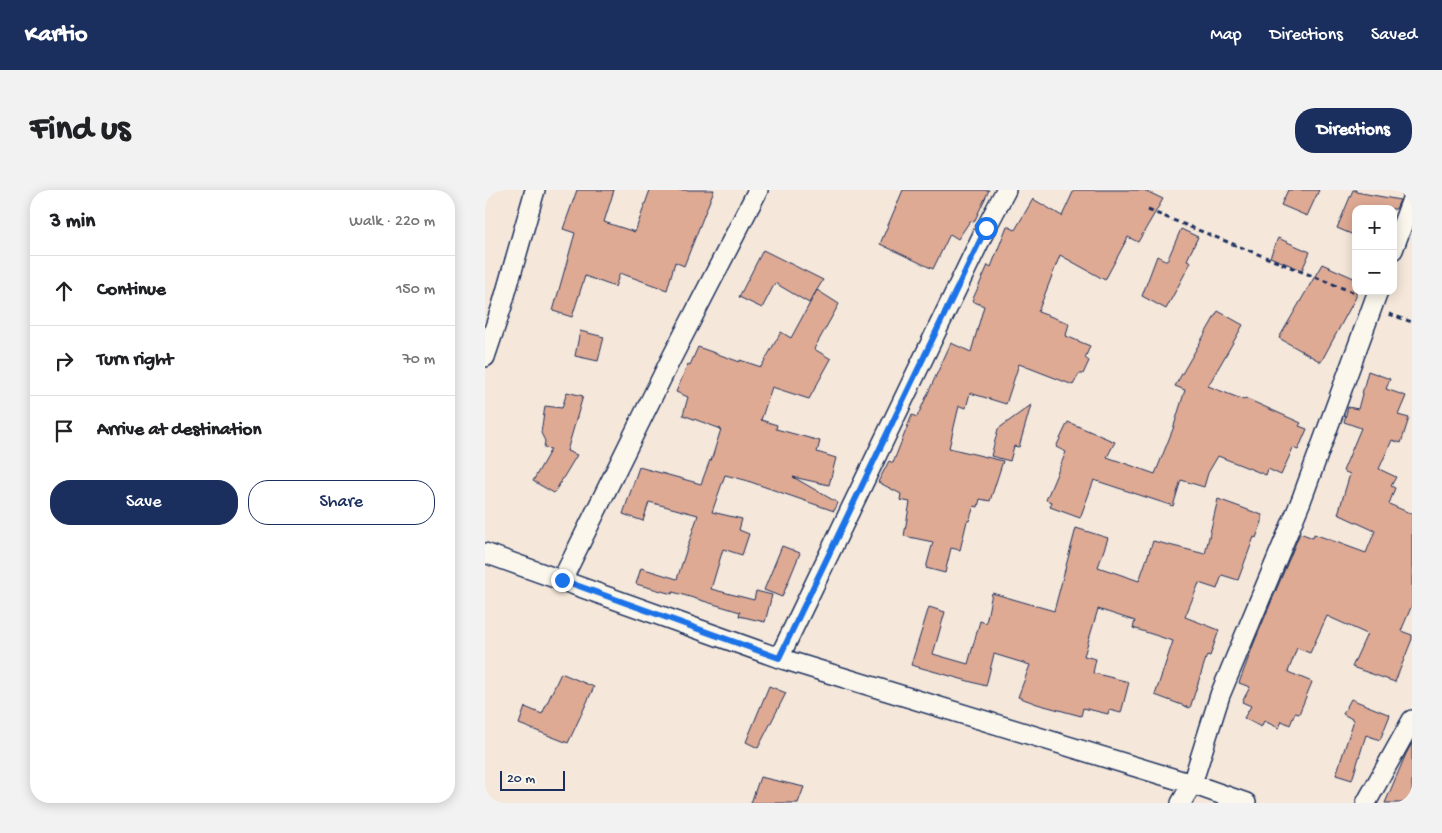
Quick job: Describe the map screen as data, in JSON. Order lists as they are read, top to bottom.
{
  "scale_bar": "20 m",
  "page": {
    "header": "Kartio",
    "nav": ["Map", "Directions", "Saved"],
    "buttons": [
      "Directions",
      ["Save", "Share"]
    ],
    "title": "Find us",
    "heading": ["3 min", "Walk · 220 m"],
    "map_buttons": ["+", "−"],
    "list": [
      ["Continue", "150 m"],
      ["Turn right", "70 m"],
      "Arrive at destination"
    ],
    "scale": "20 m"
  }
}
